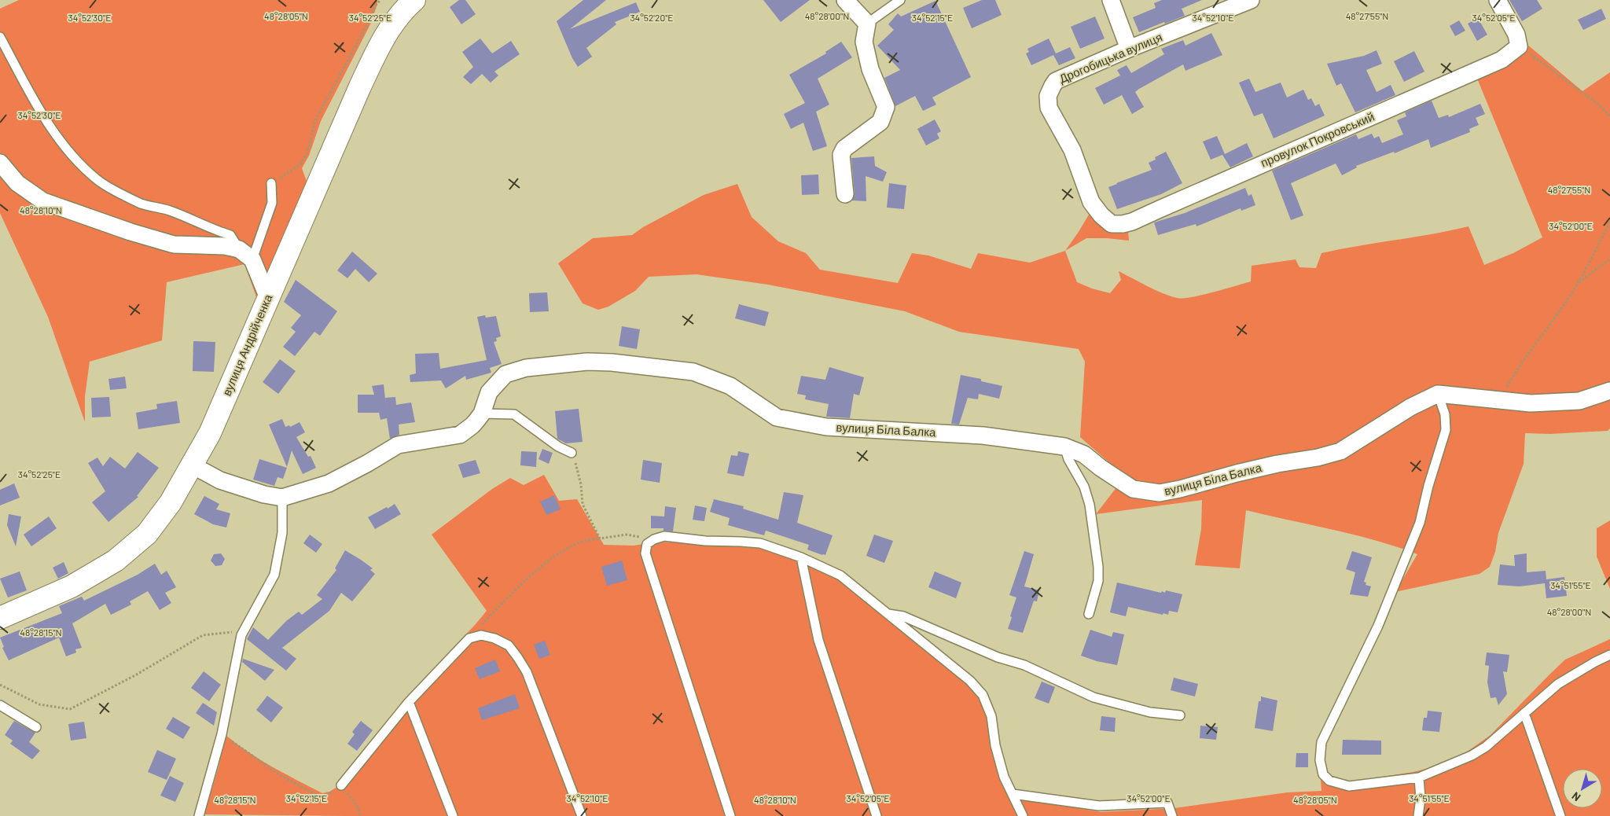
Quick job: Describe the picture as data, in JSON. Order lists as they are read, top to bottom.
{
  "streets": {
    "street": [
      "Дрогобицька вулиця",
      "провулок Покровський",
      "вулиця Андрійченка",
      "вулиця Біла Балка"
    ]
  },
  "crossings": [
    ["Дрогобицька вулиця", "провулок Покровський"],
    ["вулиця Андрійченка", "вулиця Біла Балка"]
  ],
  "north": "bottom left",
  "coordinates": [
    "48°28'05\"N",
    "48°28'00\"N",
    "48°27'55\"N",
    "34°52'30\"E",
    "34°52'25\"E",
    "34°52'20\"E",
    "34°52'15\"E",
    "34°52'10\"E",
    "34°52'05\"E",
    "48°28'10\"N",
    "34°52'00\"E",
    "34°51'55\"E",
    "48°28'15\"N"
  ]
}
